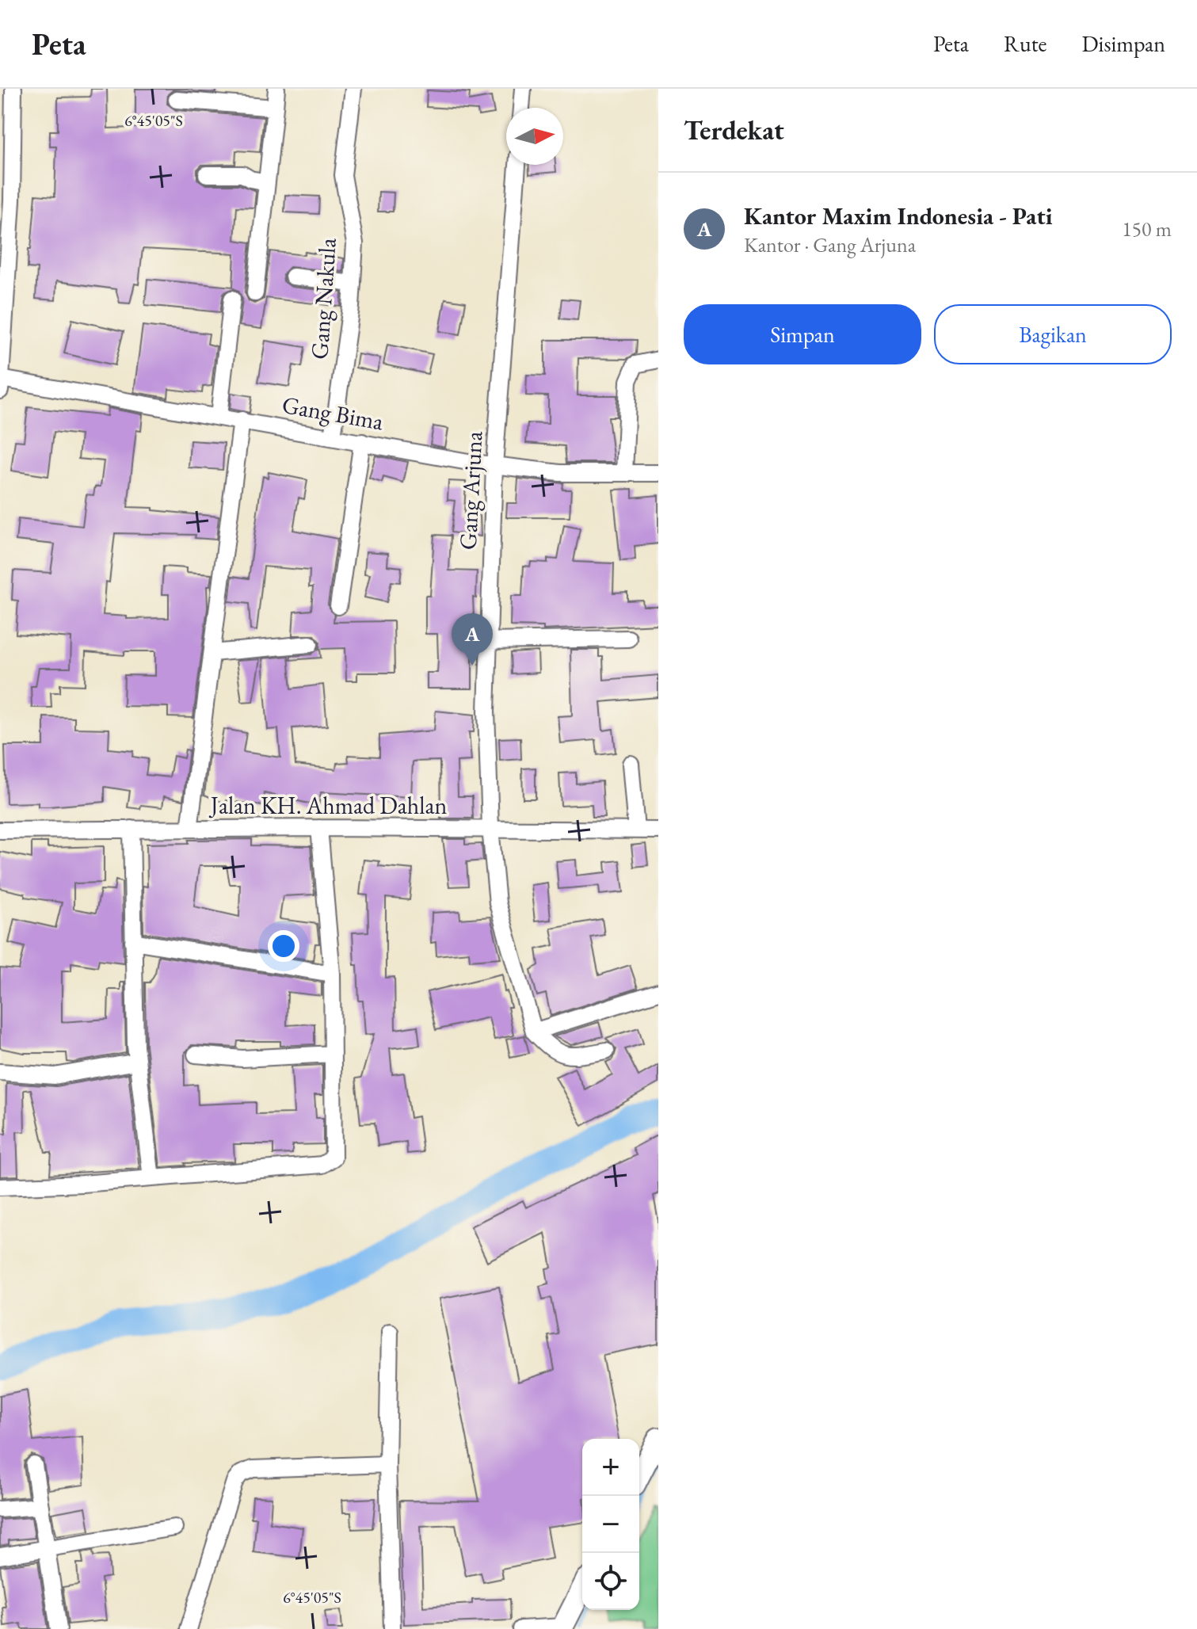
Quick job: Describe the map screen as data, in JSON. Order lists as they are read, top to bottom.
{
  "streets": {
    "street": [
      "Gang Nakula",
      "Gang Bima",
      "Gang Arjuna",
      "Jalan KH. Ahmad Dahlan"
    ]
  },
  "crossings": [
    ["Gang Nakula", "Gang Bima"],
    ["Gang Bima", "Gang Arjuna"],
    ["Gang Arjuna", "Jalan KH. Ahmad Dahlan"]
  ],
  "north": "right",
  "page": {
    "header": "Peta",
    "nav": ["Peta", "Rute", "Disimpan"],
    "heading": "Terdekat",
    "list": [
      {
        "mark": "A",
        "name": "Kantor Maxim Indonesia - Pati",
        "note": "Kantor · Gang Arjuna",
        "value": "150 m"
      }
    ],
    "buttons": ["Simpan", "Bagikan"],
    "pins": "A",
    "map_buttons": ["+", "−"]
  },
  "coordinates": ["6°45'05\"S"]
}
